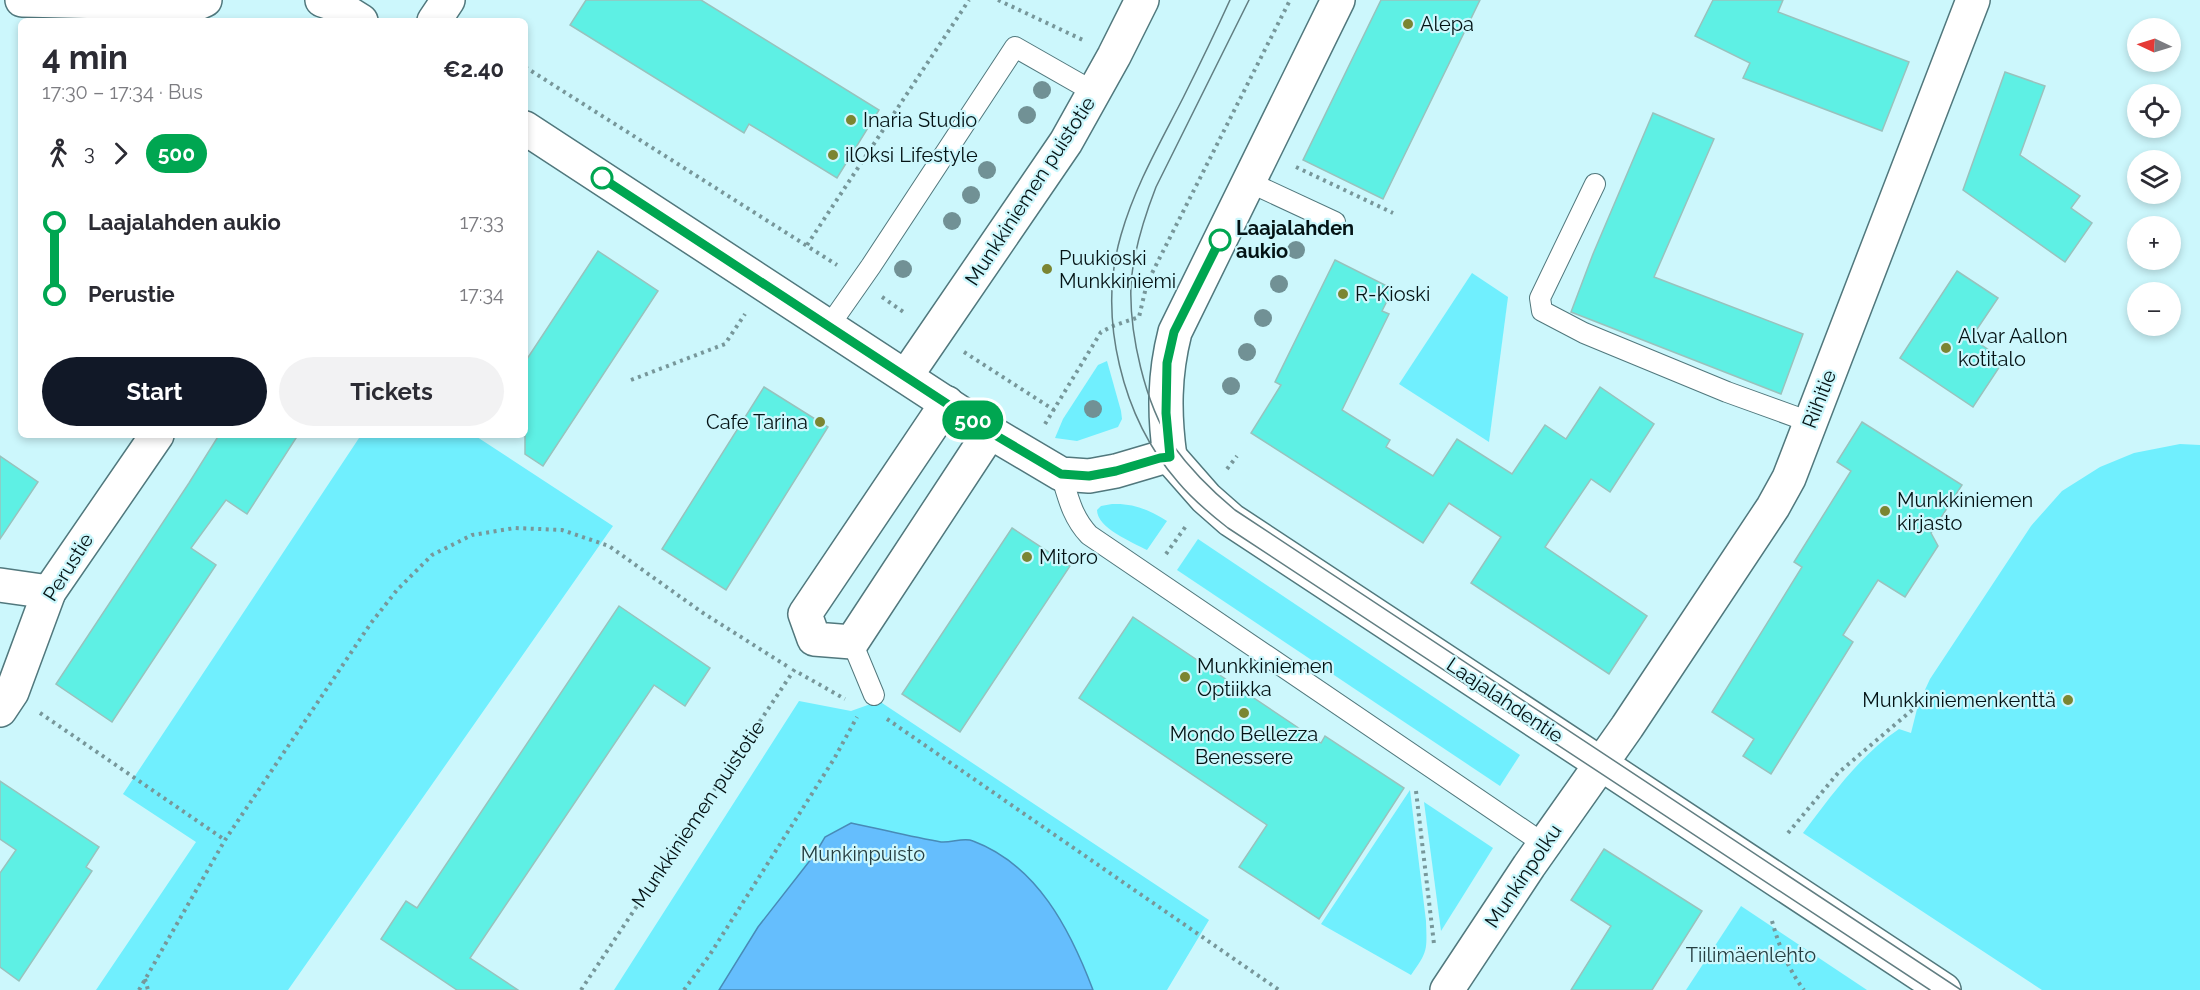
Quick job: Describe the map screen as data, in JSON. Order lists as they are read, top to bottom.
{
  "streets": {
    "street": [
      "Munkkiniemen puistotie",
      "Riihitie",
      "Perustie",
      "Laajalahdentie",
      "Munkinpolku"
    ]
  },
  "crossings": [
    ["Riihitie", "Laajalahdentie"],
    ["Riihitie", "Munkinpolku"],
    ["Laajalahdentie", "Munkinpolku"]
  ],
  "parks": ["Munkinpuisto", "Tiilimäenlehto"],
  "places": [
    "Alepa",
    "Inaria Studio",
    "ilOksi Lifestyle",
    "Laajalahden aukio",
    "Puukioski Munkkiniemi",
    "R-Kioski",
    "Alvar Aallon kotitalo",
    "Cafe Tarina",
    "Munkkiniemen kirjasto",
    "Mitoro",
    "Munkkiniemen Optiikka",
    "Munkkiniemenkenttä",
    "Mondo Bellezza Benessere"
  ],
  "lines": ["bus line 500"],
  "north": "left",
  "page": {
    "on_map": "500",
    "map_buttons": ["+", "−"],
    "heading": ["4 min", "17:30 – 17:34 · Bus", "€2.40"],
    "legs": ["3", "500"],
    "list": [
      {
        "name": "Laajalahden aukio",
        "value": "17:33"
      },
      {
        "name": "Perustie",
        "value": "17:34"
      }
    ],
    "buttons": ["Start", "Tickets"]
  }
}
